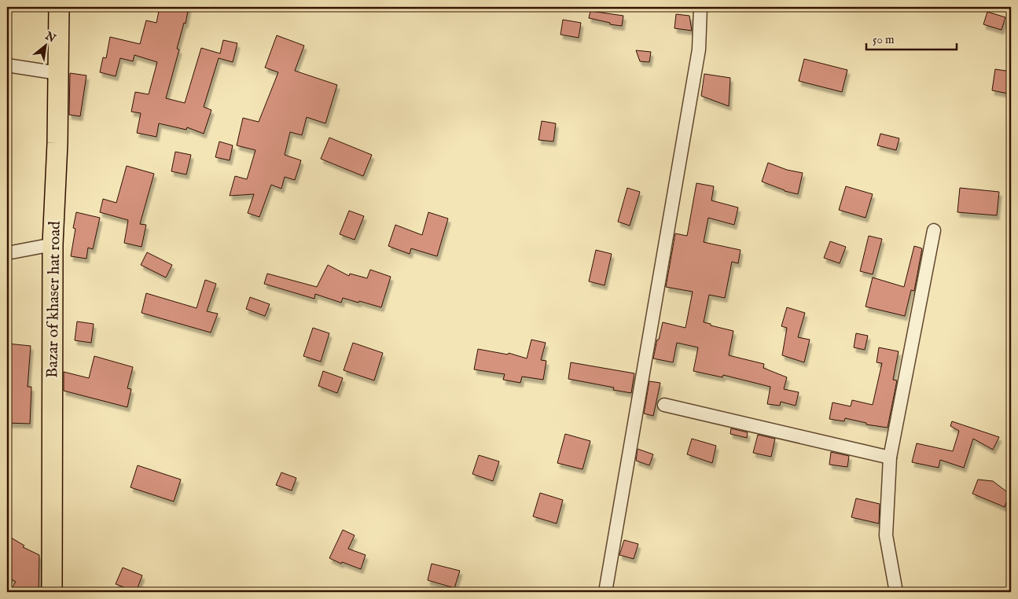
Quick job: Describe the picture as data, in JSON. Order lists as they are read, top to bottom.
{
  "streets": {
    "main road": ["Bazar of khaser hat road"]
  },
  "scale_bar": "50 m",
  "north": "top right"
}
